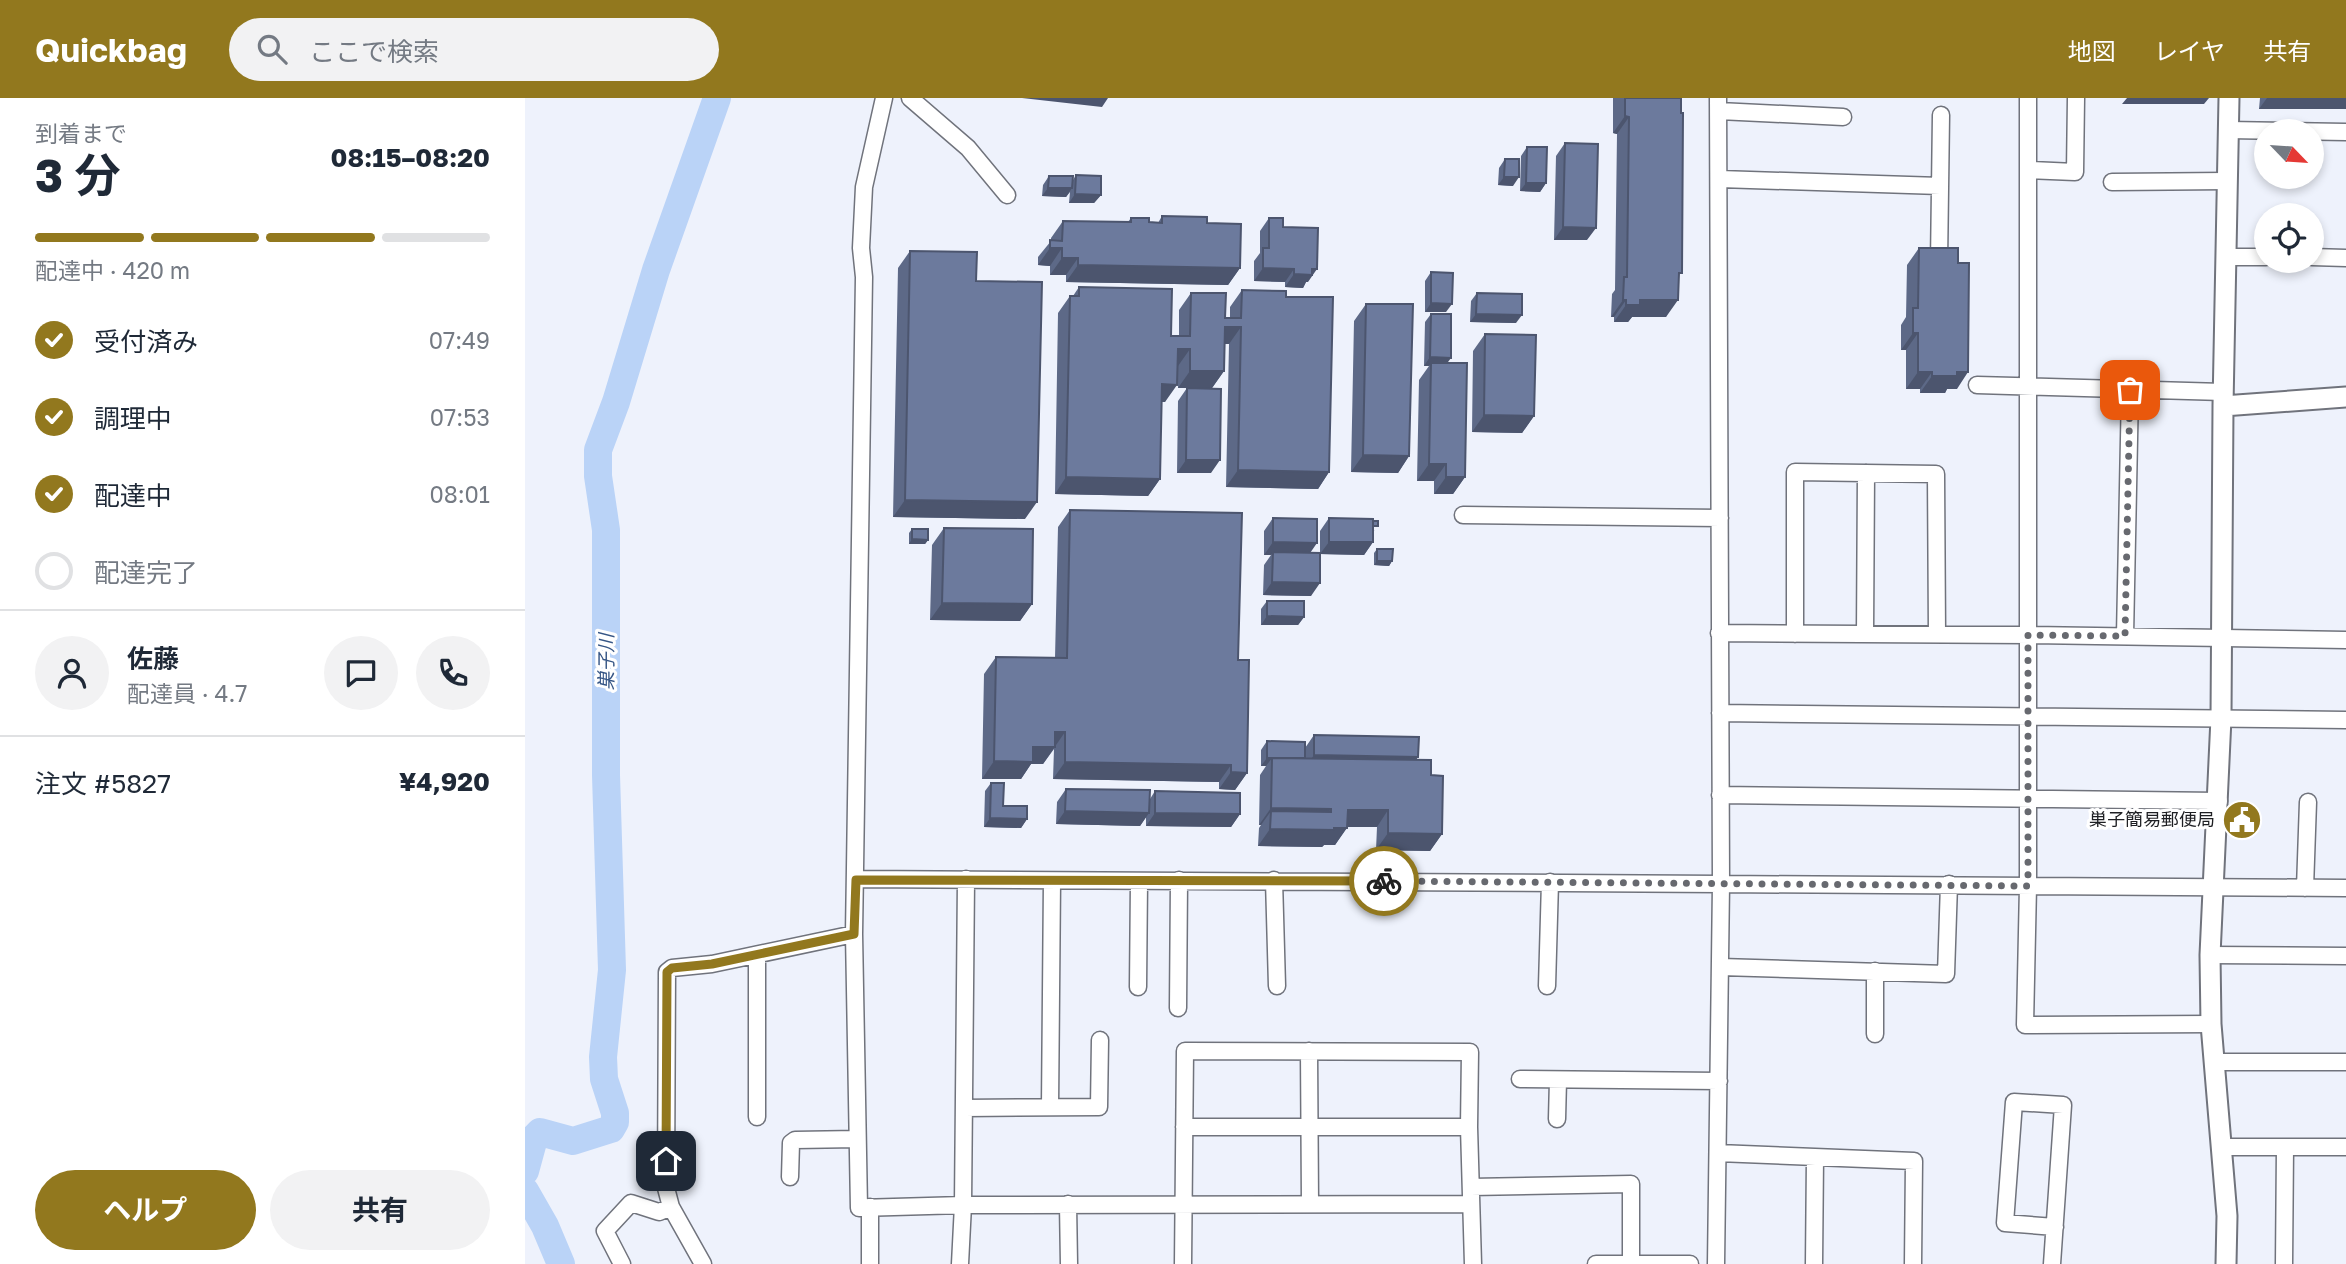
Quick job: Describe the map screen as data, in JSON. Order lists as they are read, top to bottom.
{
  "water": ["巣子川"],
  "places": {
    "public building": ["巣子簡易郵便局"]
  },
  "north": "bottom right",
  "page": {
    "header": "Quickbag",
    "search": "ここで検索",
    "nav": ["地図", "レイヤ", "共有"],
    "heading": ["3 分", "到着まで", "08:15–08:20"],
    "panel": [
      "佐藤",
      "配達員 · 4.7",
      "注文 #5827",
      "¥4,920"
    ],
    "bar": "配達中 · 420 m",
    "list": [
      ["受付済み", "07:49"],
      ["調理中", "07:53"],
      ["配達中", "08:01"],
      "配達完了"
    ],
    "buttons": ["ヘルプ", "共有"]
  }
}
